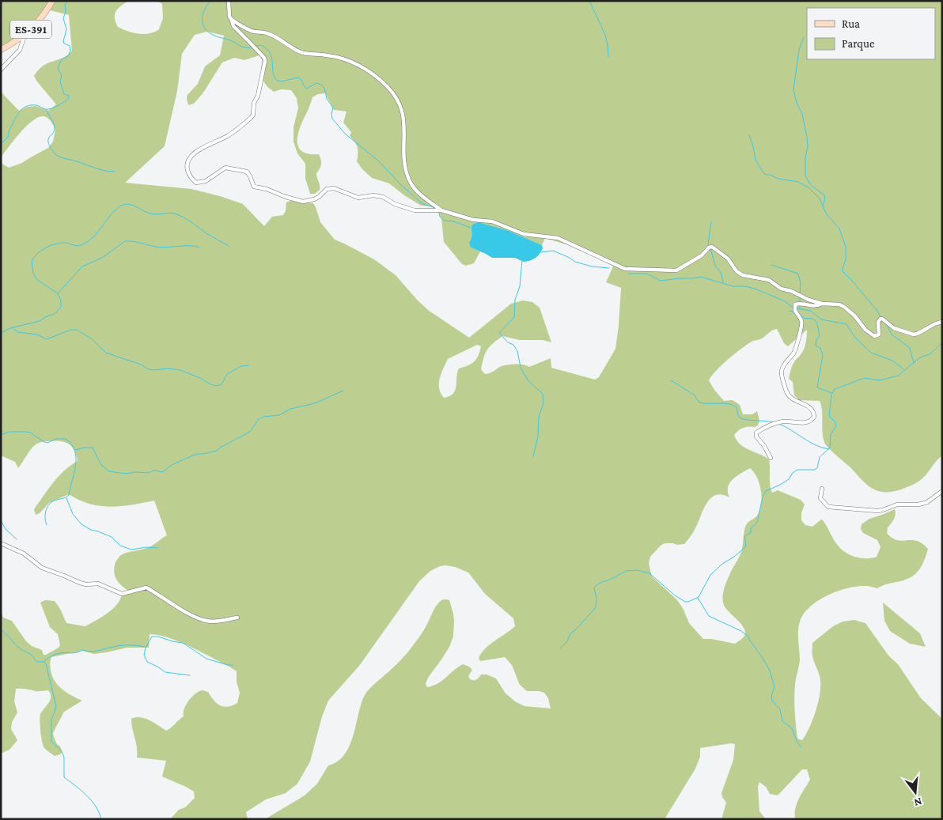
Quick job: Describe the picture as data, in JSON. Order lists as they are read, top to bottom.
{
  "streets": {
    "main road": ["ES-391"]
  },
  "legend": ["Rua", "Parque"],
  "north": "bottom"
}
